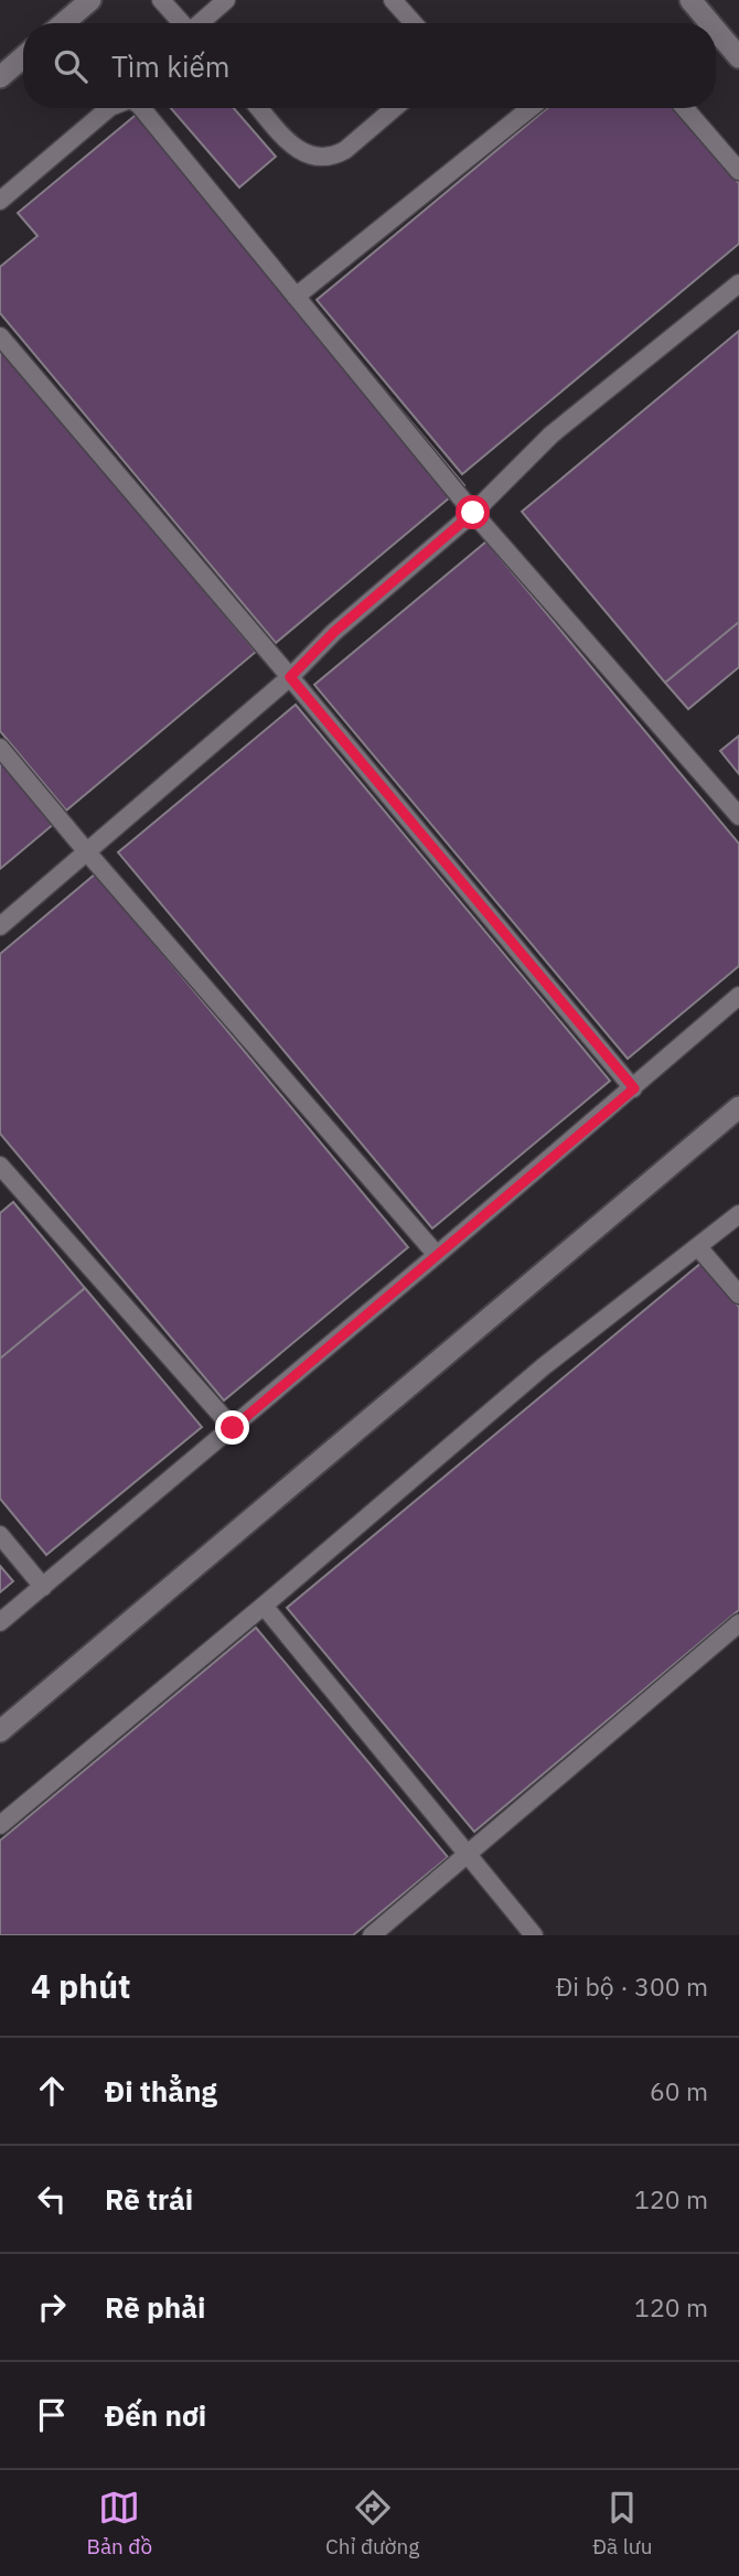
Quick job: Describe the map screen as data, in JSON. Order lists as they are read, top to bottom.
{
  "page": {
    "search": "Tìm kiếm",
    "heading": ["4 phút", "Đi bộ · 300 m"],
    "list": [
      ["Đi thẳng", "60 m"],
      ["Rẽ trái", "120 m"],
      ["Rẽ phải", "120 m"],
      "Đến nơi"
    ],
    "nav": ["Bản đồ", "Chỉ đường", "Đã lưu"]
  }
}
